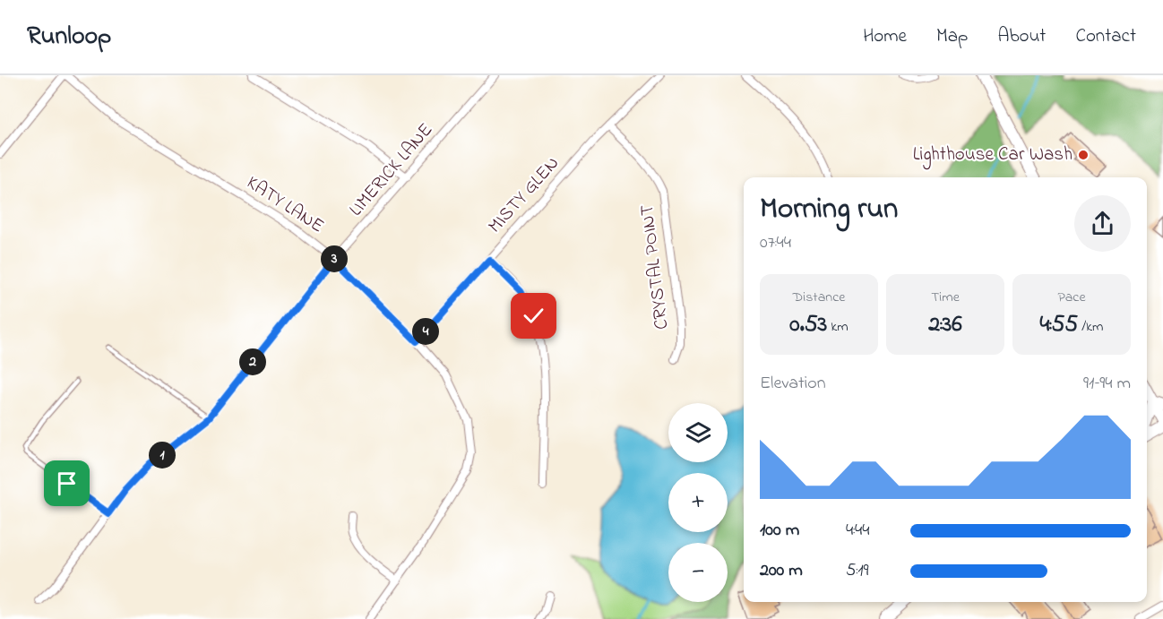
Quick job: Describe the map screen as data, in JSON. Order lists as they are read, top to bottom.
{
  "streets": {
    "street": [
      "LIMERICK LANE",
      "MISTY GLEN",
      "KATY LANE",
      "CRYSTAL POINT"
    ]
  },
  "crossings": [
    ["LIMERICK LANE", "KATY LANE"],
    ["MISTY GLEN", "KATY LANE"],
    ["MISTY GLEN", "CRYSTAL POINT"]
  ],
  "places": ["Lighthouse Car Wash"],
  "page": {
    "header": "Runloop",
    "nav": [
      "Home",
      "Map",
      "About",
      "Contact"
    ],
    "heading": ["Morning run", "07:44"],
    "pins": [
      "3",
      "4",
      "2",
      "1"
    ],
    "stats": [
      ["Distance", "0.53 km"],
      ["Time", "2:36"],
      ["Pace", "4:55 /km"]
    ],
    "chart": ["Elevation", "91–94 m"],
    "map_buttons": ["+", "−"],
    "list": [
      {
        "name": "100 m",
        "note": "4:44"
      },
      {
        "name": "200 m",
        "note": "5:19"
      }
    ]
  }
}
